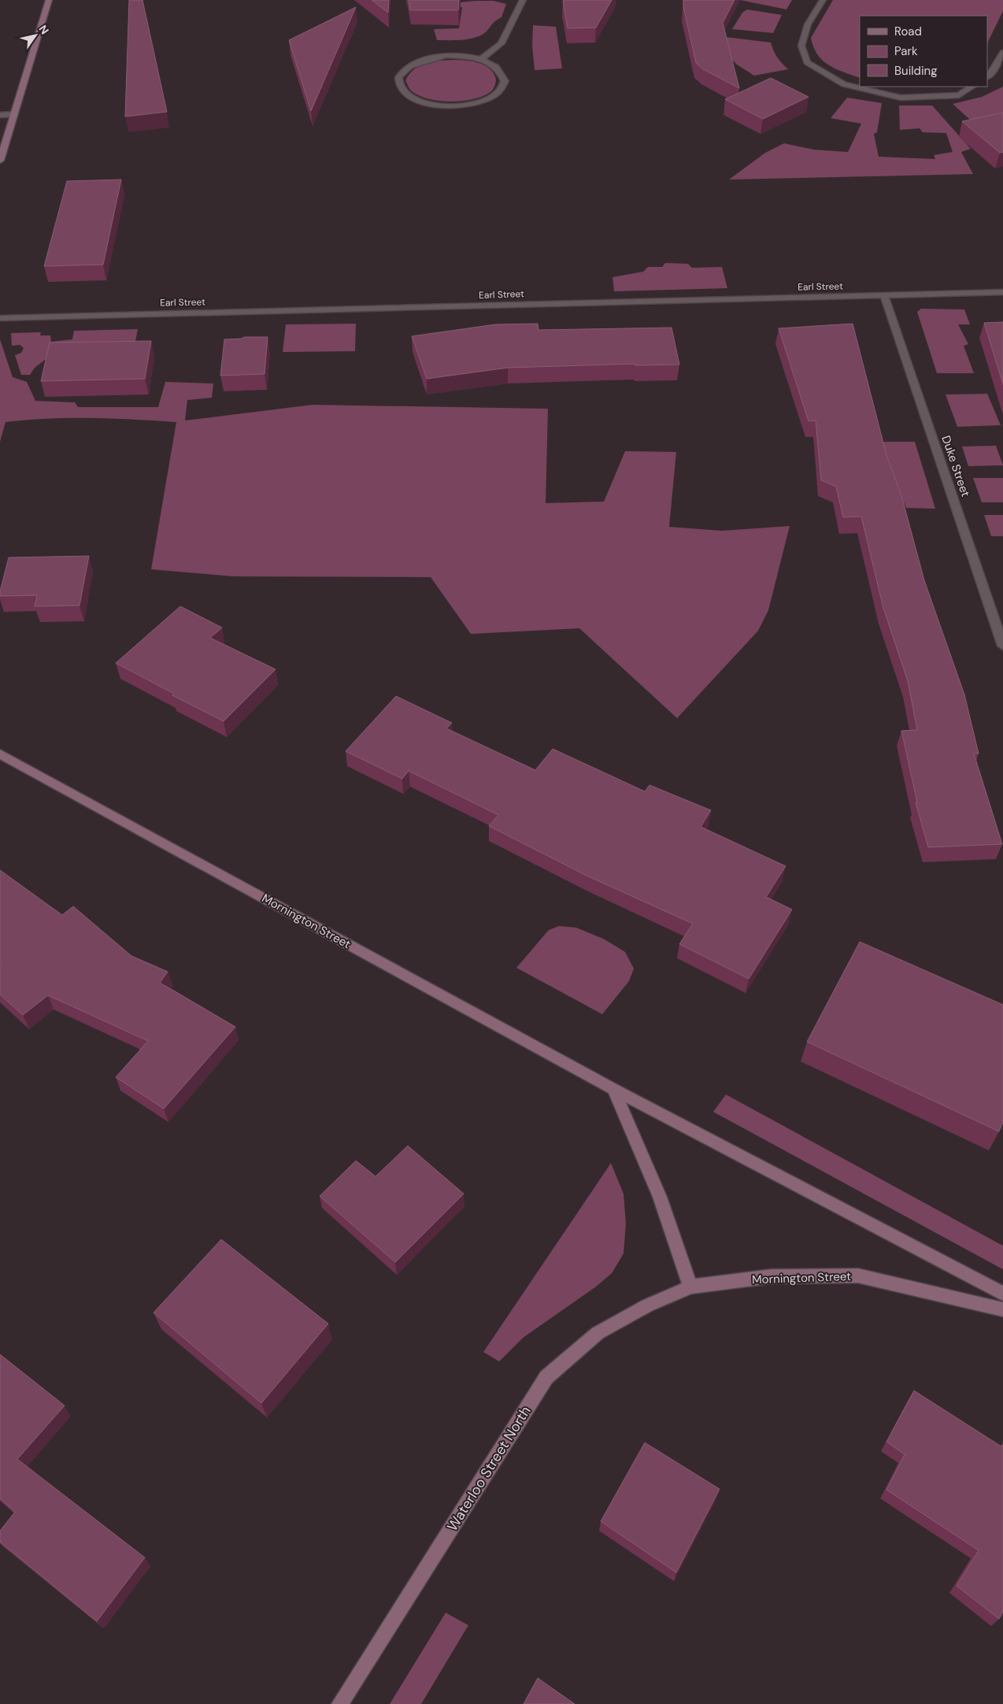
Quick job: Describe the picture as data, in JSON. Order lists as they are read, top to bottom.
{
  "streets": {
    "street": [
      "Earl Street",
      "Duke Street",
      "Mornington Street",
      "Waterloo Street North"
    ]
  },
  "crossings": [
    ["Earl Street", "Duke Street"],
    ["Mornington Street", "Waterloo Street North"]
  ],
  "legend": ["Road", "Park", "Building"],
  "north": "top right"
}
